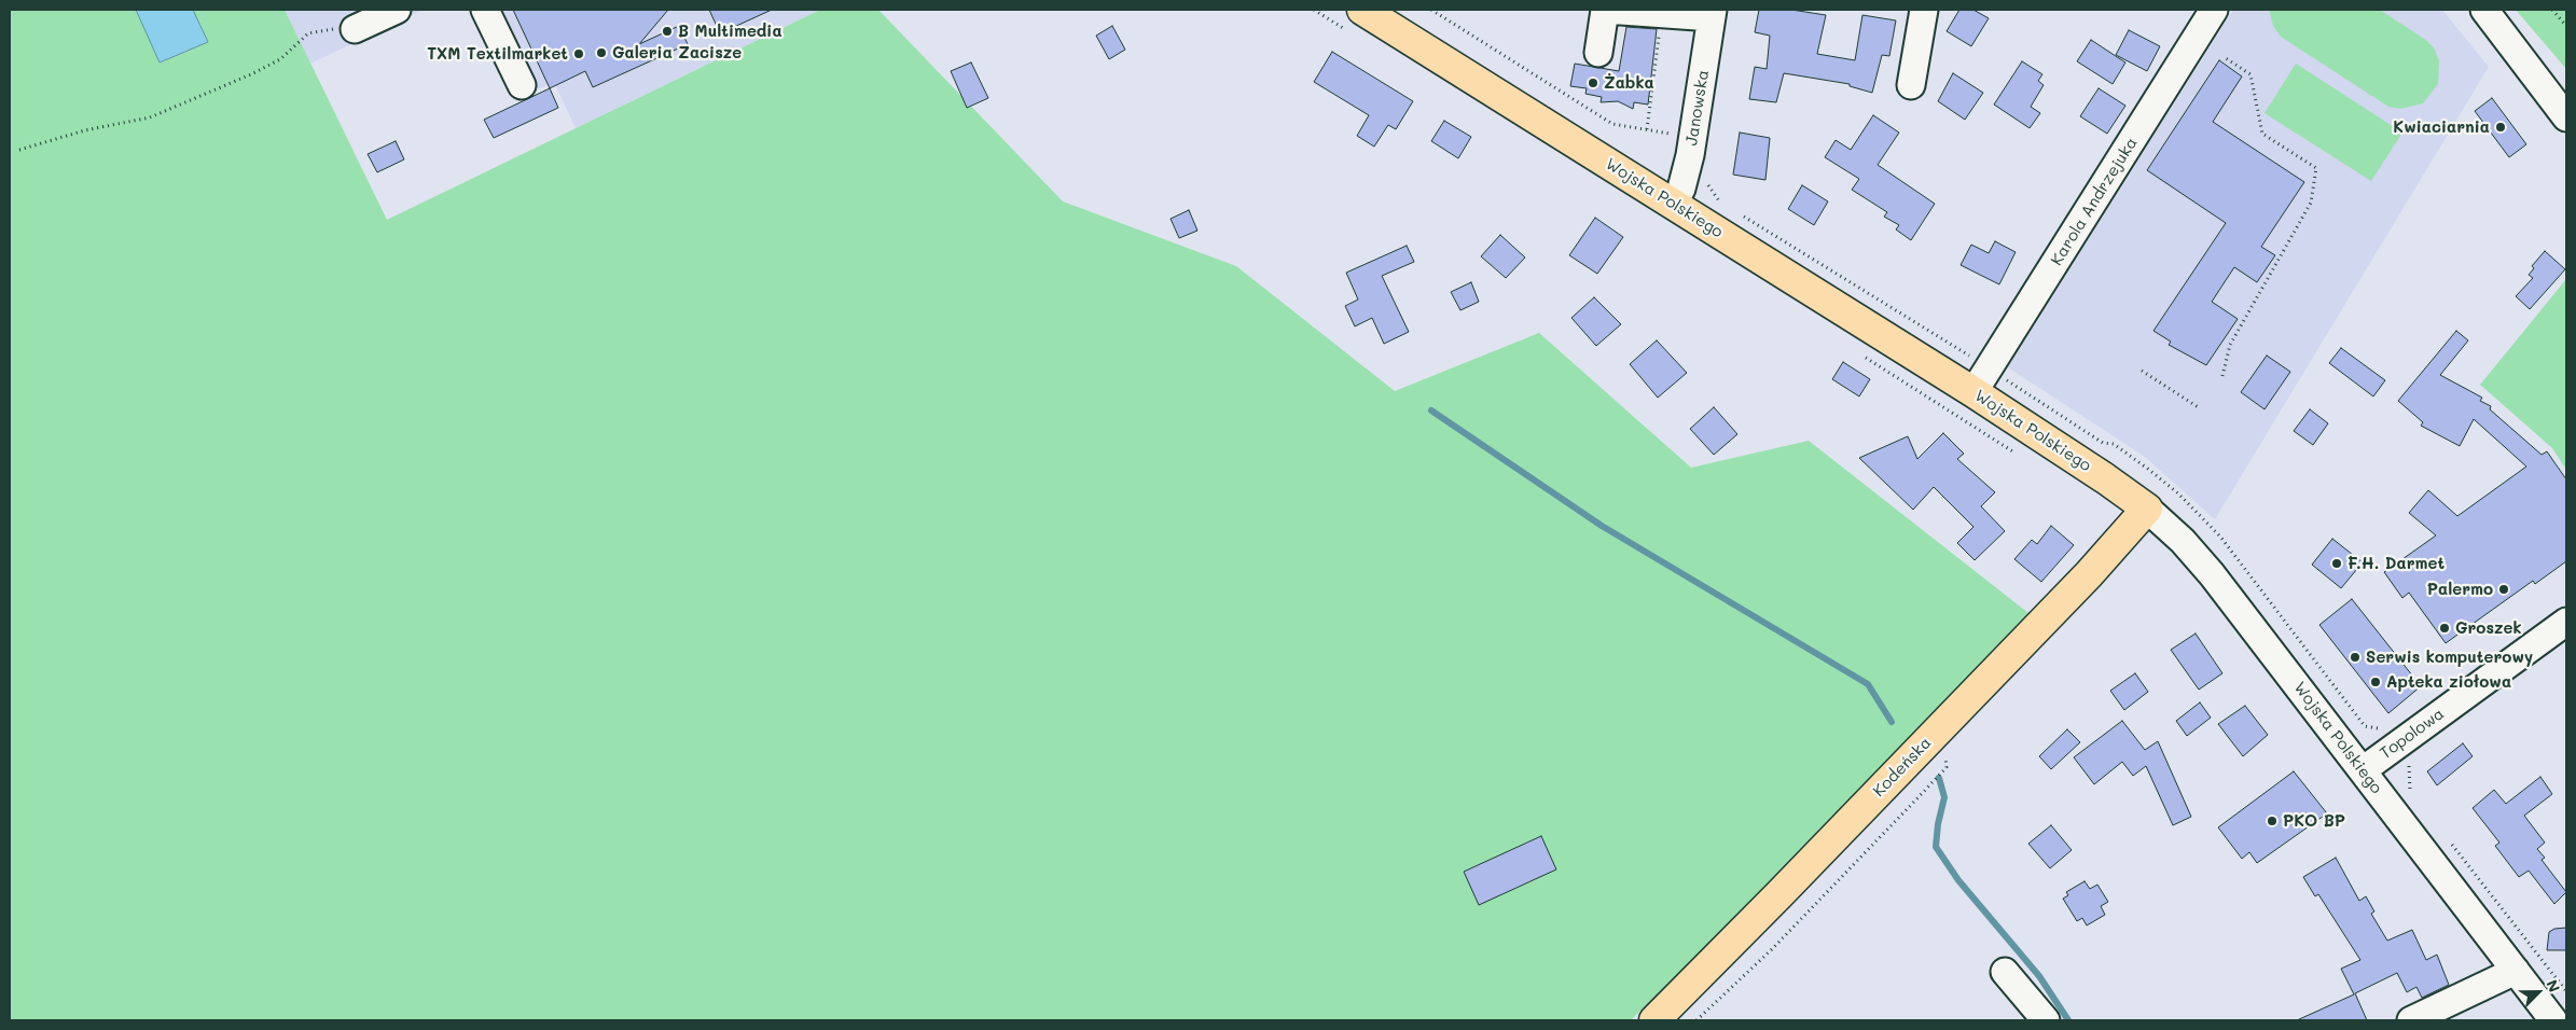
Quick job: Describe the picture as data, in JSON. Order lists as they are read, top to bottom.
{
  "streets": {
    "main road": ["Wojska Polskiego", "Kodeńska"],
    "street": ["Janowska", "Karola Andrzejuka", "Topolowa"]
  },
  "crossings": [
    ["Janowska", "Wojska Polskiego"],
    ["Wojska Polskiego", "Karola Andrzejuka"],
    ["Wojska Polskiego", "Topolowa"],
    ["Wojska Polskiego", "Kodeńska"]
  ],
  "places": [
    "B Multimedia",
    "Galeria Zacisze",
    "TXM Textilmarket",
    "Żabka",
    "Kwiaciarnia",
    "F.H. Darmet",
    "Palermo",
    "Groszek",
    "Serwis komputerowy",
    "Apteka ziołowa",
    "PKO BP"
  ],
  "north": "top right"
}
